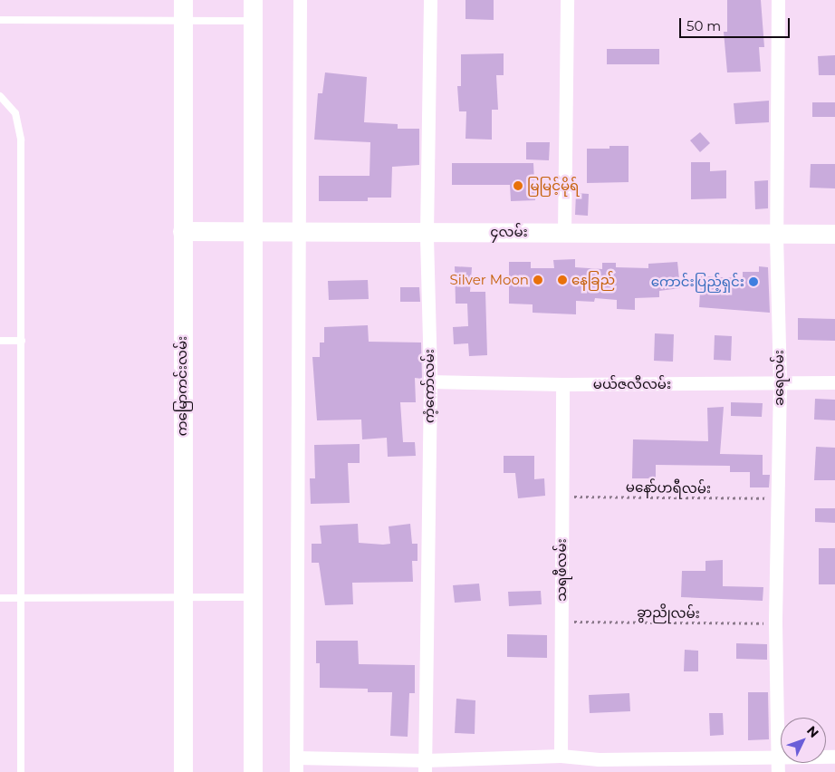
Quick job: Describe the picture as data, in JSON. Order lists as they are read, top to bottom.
{
  "streets": {
    "main road": ["၄လမ်း", "ကမြောကင်းလမ်း"],
    "street": [
      "ခရေလမ်း",
      "မယ်ဇလီလမ်း",
      "ကံ့ကော်လမ်း",
      "သရဖီလမ်း"
    ],
    "path": ["မနော်ဟရီလမ်း", "ခွာညိုလမ်း"]
  },
  "crossings": [
    ["၄လမ်း", "ခရေလမ်း"],
    ["၄လမ်း", "ကမြောကင်းလမ်း"],
    ["၄လမ်း", "ကံ့ကော်လမ်း"],
    ["ခရေလမ်း", "မယ်ဇလီလမ်း"],
    ["ခရေလမ်း", "မနော်ဟရီလမ်း"],
    ["ခရေလမ်း", "ခွာညိုလမ်း"],
    ["မယ်ဇလီလမ်း", "ကံ့ကော်လမ်း"],
    ["မယ်ဇလီလမ်း", "သရဖီလမ်း"],
    ["မနော်ဟရီလမ်း", "သရဖီလမ်း"],
    ["သရဖီလမ်း", "ခွာညိုလမ်း"]
  ],
  "places": [
    "မြမြင့်မိုရ်",
    "Silver Moon",
    "နေခြည်",
    "ကောင်းပြည့်ရှင်း"
  ],
  "scale_bar": "50 m",
  "north": "top right"
}
